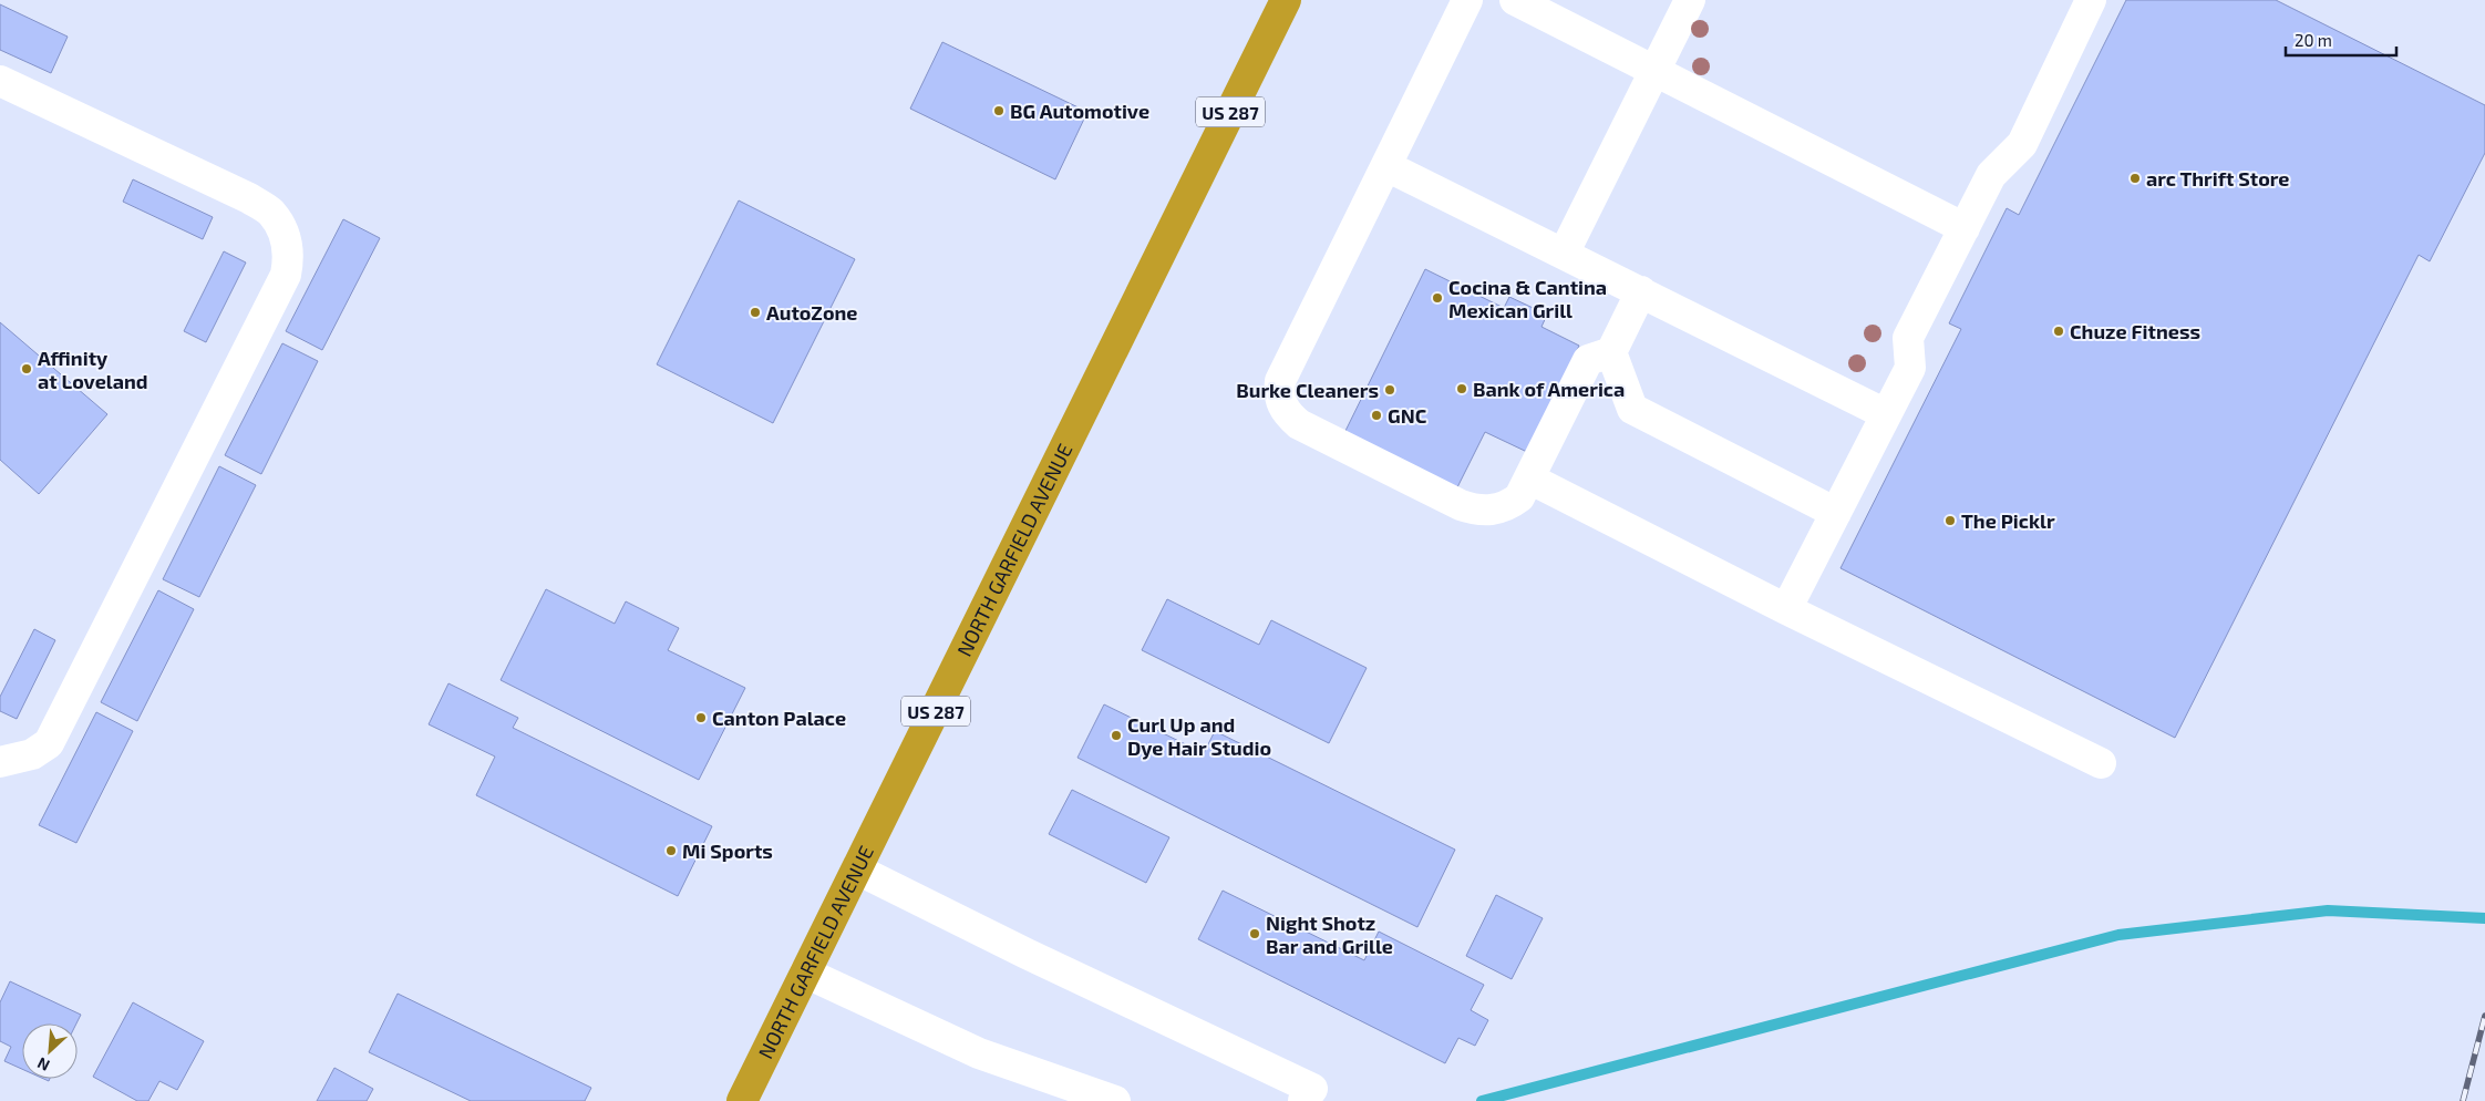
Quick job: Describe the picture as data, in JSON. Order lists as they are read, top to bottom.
{
  "streets": {
    "highway": ["US 287", "NORTH GARFIELD AVENUE"]
  },
  "places": [
    "BG Automotive",
    "arc Thrift Store",
    "Cocina & Cantina Mexican Grill",
    "AutoZone",
    "Chuze Fitness",
    "Affinity at Loveland",
    "Bank of America",
    "Burke Cleaners",
    "GNC",
    "The Picklr",
    "Canton Palace",
    "Curl Up and Dye Hair Studio",
    "Mi Sports",
    "Night Shotz Bar and Grille"
  ],
  "scale_bar": "20 m",
  "north": "bottom left"
}
